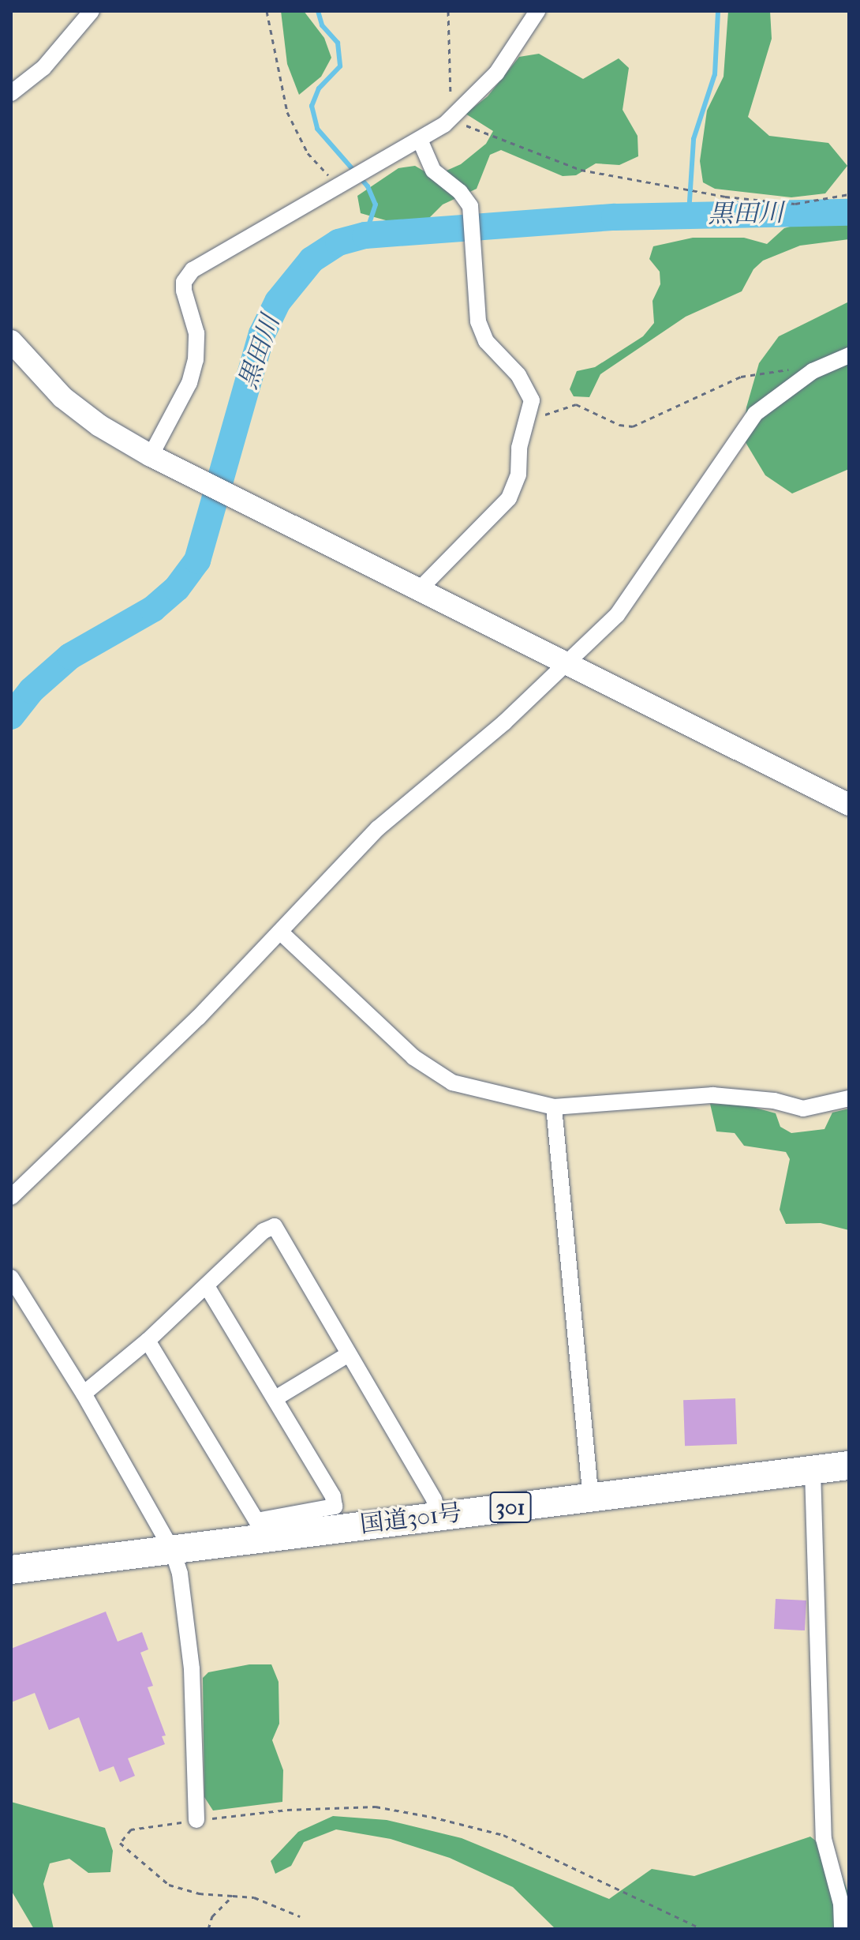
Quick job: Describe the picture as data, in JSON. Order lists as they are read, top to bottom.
{
  "streets": {
    "highway": ["301", "国道301号"]
  },
  "water": ["黒田川"]
}
